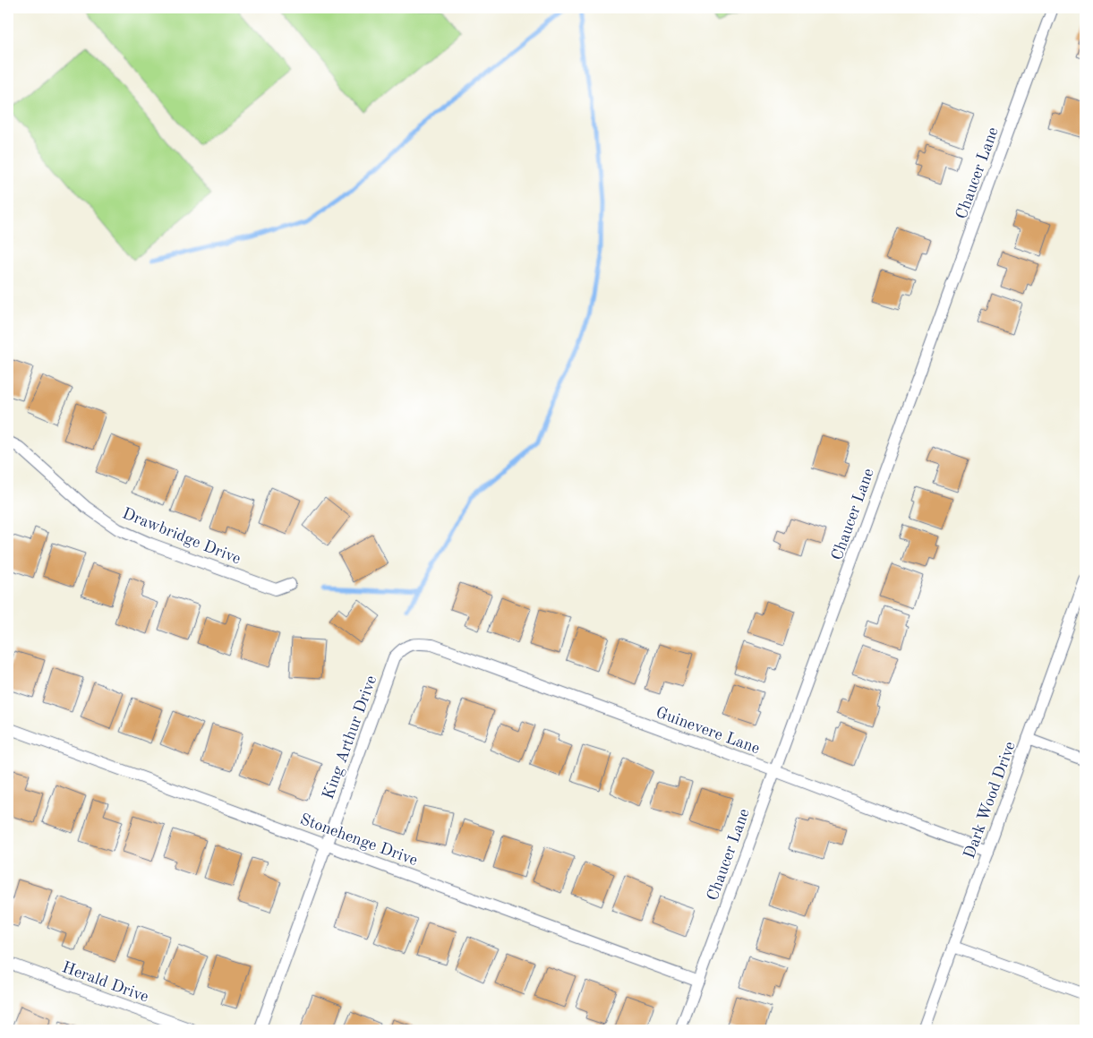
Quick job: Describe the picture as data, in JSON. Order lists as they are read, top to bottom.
{
  "streets": {
    "street": [
      "Chaucer Lane",
      "Drawbridge Drive",
      "Guinevere Lane",
      "King Arthur Drive",
      "Dark Wood Drive",
      "Stonehenge Drive",
      "Herald Drive"
    ]
  },
  "crossings": [
    ["Chaucer Lane", "Guinevere Lane"],
    ["Chaucer Lane", "Stonehenge Drive"],
    ["Guinevere Lane", "King Arthur Drive"],
    ["Guinevere Lane", "Dark Wood Drive"],
    ["King Arthur Drive", "Stonehenge Drive"]
  ]
}
